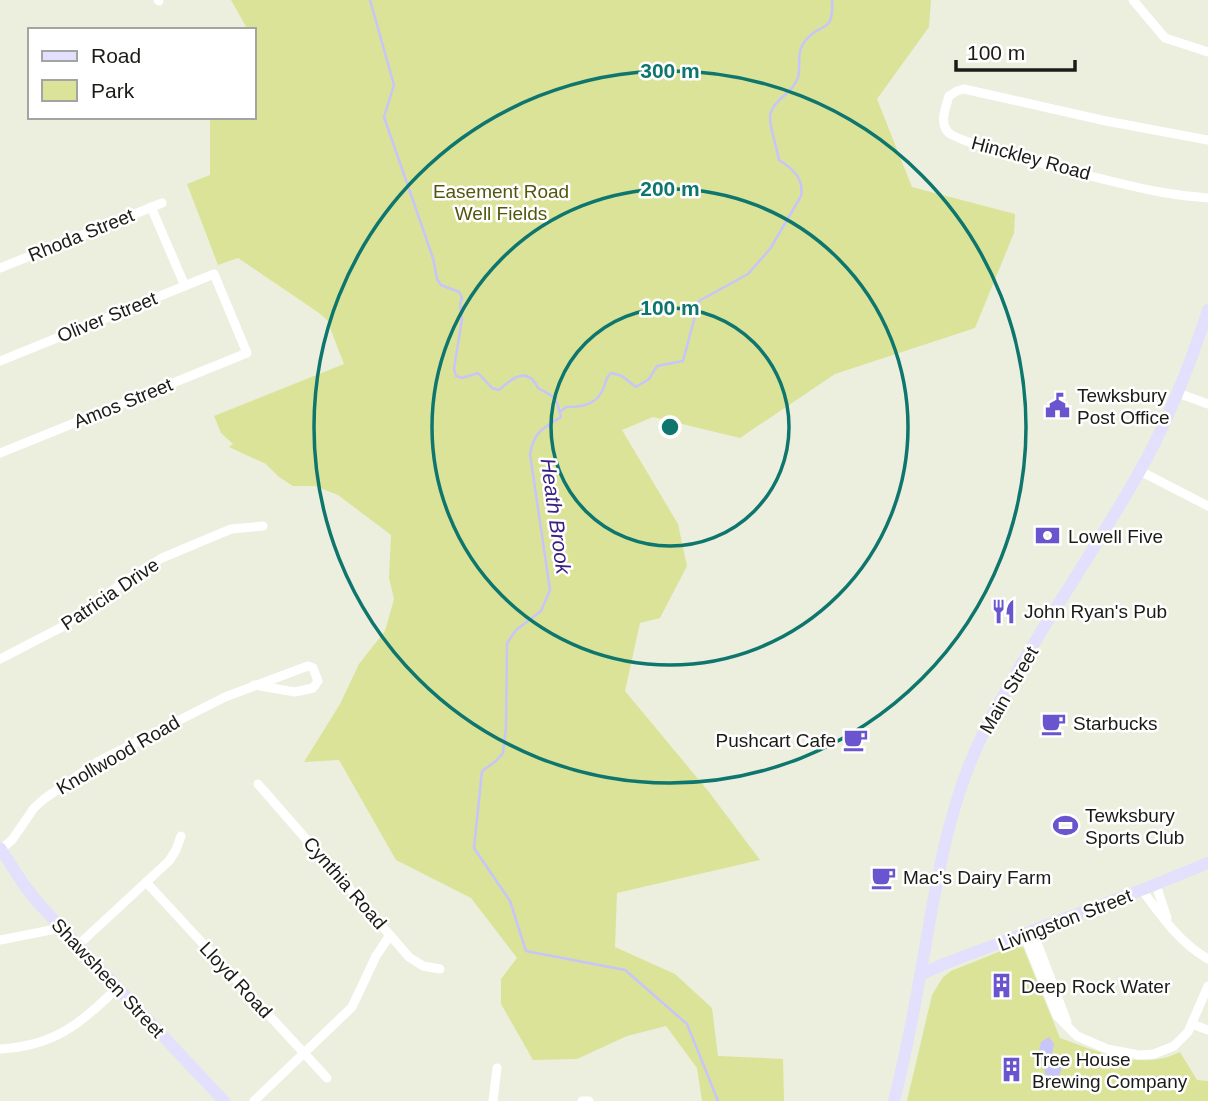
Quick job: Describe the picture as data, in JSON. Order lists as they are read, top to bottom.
{
  "streets": {
    "main road": ["Main Street", "Livingston Street", "Shawsheen Street"],
    "street": [
      "Hinckley Road",
      "Rhoda Street",
      "Oliver Street",
      "Amos Street",
      "Patricia Drive",
      "Knollwood Road",
      "Cynthia Road",
      "Lloyd Road"
    ]
  },
  "crossings": [
    ["Oliver Street", "Amos Street"],
    ["Main Street", "Livingston Street"],
    ["Knollwood Road", "Shawsheen Street"]
  ],
  "water": ["Heath Brook"],
  "parks": ["Easement Road Well Fields"],
  "places": {
    "public building": ["Tewksbury Post Office"],
    "bank": ["Lowell Five"],
    "restaurant": ["John Ryan's Pub"],
    "cafe": ["Starbucks", "Pushcart Cafe", "Mac's Dairy Farm"],
    "sports": ["Tewksbury Sports Club"],
    "building": ["Deep Rock Water", "Tree House Brewing Company"]
  },
  "legend": ["Road", "Park"],
  "scale_bar": "100 m",
  "rings": ["300 m", "200 m", "100 m"]
}
